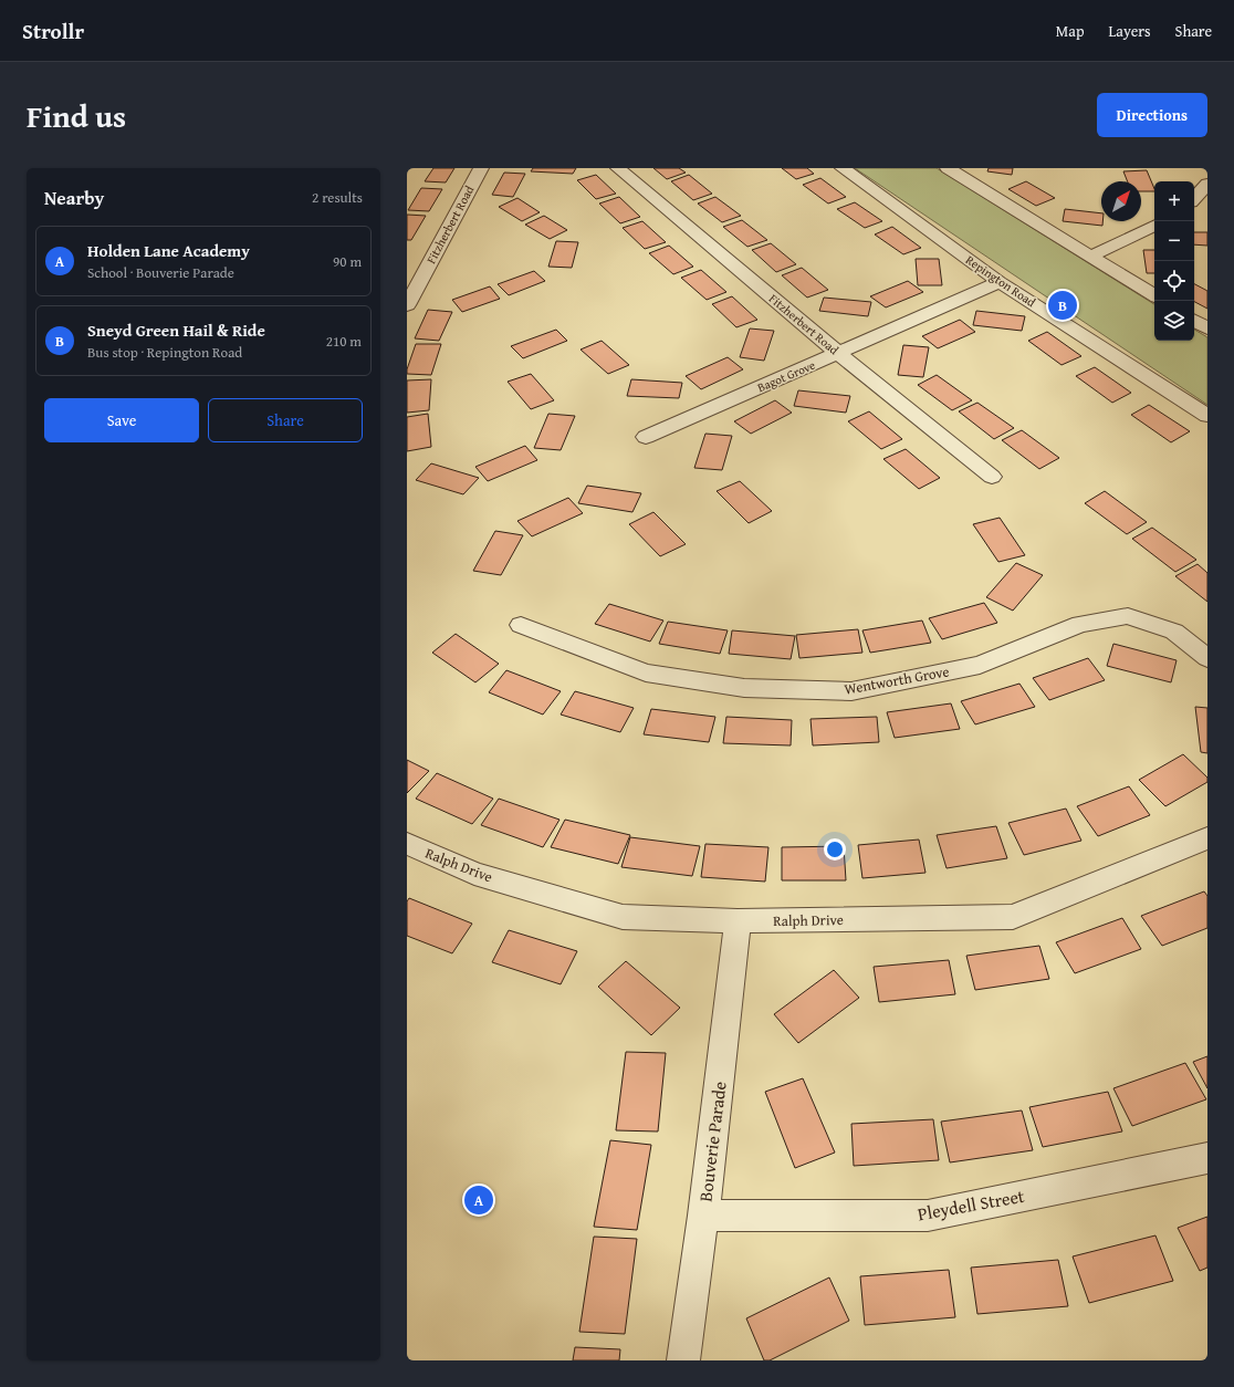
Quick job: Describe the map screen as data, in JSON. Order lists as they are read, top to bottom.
{
  "streets": {
    "street": [
      "Fitzherbert Road",
      "Repington Road",
      "Bagot Grove",
      "Wentworth Grove",
      "Ralph Drive",
      "Bouverie Parade",
      "Pleydell Street"
    ]
  },
  "crossings": [
    ["Fitzherbert Road", "Bagot Grove"],
    ["Repington Road", "Bagot Grove"],
    ["Ralph Drive", "Bouverie Parade"],
    ["Bouverie Parade", "Pleydell Street"]
  ],
  "north": "top right",
  "page": {
    "header": "Strollr",
    "nav": ["Map", "Layers", "Share"],
    "title": "Find us",
    "buttons": [
      "Directions",
      ["Save", "Share"]
    ],
    "heading": ["Nearby", "2 results"],
    "map_buttons": ["+", "−"],
    "list": [
      {
        "mark": "A",
        "name": "Holden Lane Academy",
        "note": "School · Bouverie Parade",
        "value": "90 m"
      },
      {
        "mark": "B",
        "name": "Sneyd Green Hail & Ride",
        "note": "Bus stop · Repington Road",
        "value": "210 m"
      }
    ],
    "pins": ["B", "A"]
  }
}
